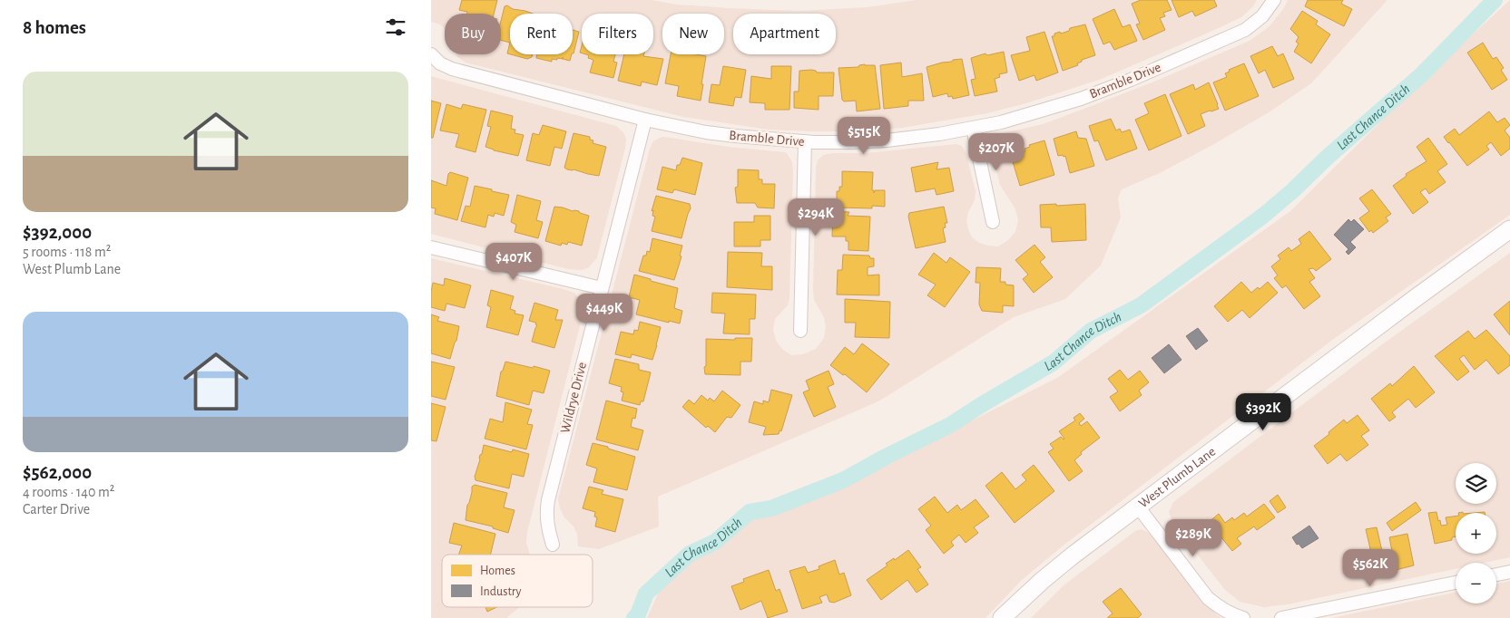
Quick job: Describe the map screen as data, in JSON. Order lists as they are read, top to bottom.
{
  "streets": {
    "main road": ["West Plumb Lane"],
    "street": ["Bramble Drive", "Wildrye Drive"]
  },
  "crossings": [
    ["Bramble Drive", "Wildrye Drive"]
  ],
  "water": ["Last Chance Ditch"],
  "legend": ["Homes", "Industry"],
  "page": {
    "heading": "8 homes",
    "chip": [
      "Buy",
      "Rent",
      "Filters",
      "New",
      "Apartment"
    ],
    "list": [
      {
        "name": "$392,000",
        "note": "5 rooms · 118 m² · West Plumb Lane"
      },
      {
        "name": "$562,000",
        "note": "4 rooms · 140 m² · Carter Drive"
      }
    ],
    "price": [
      "$515K",
      "$207K",
      "$294K",
      "$407K",
      "$449K",
      "$392K",
      "$289K",
      "$562K"
    ],
    "map_buttons": ["+", "−"]
  }
}
